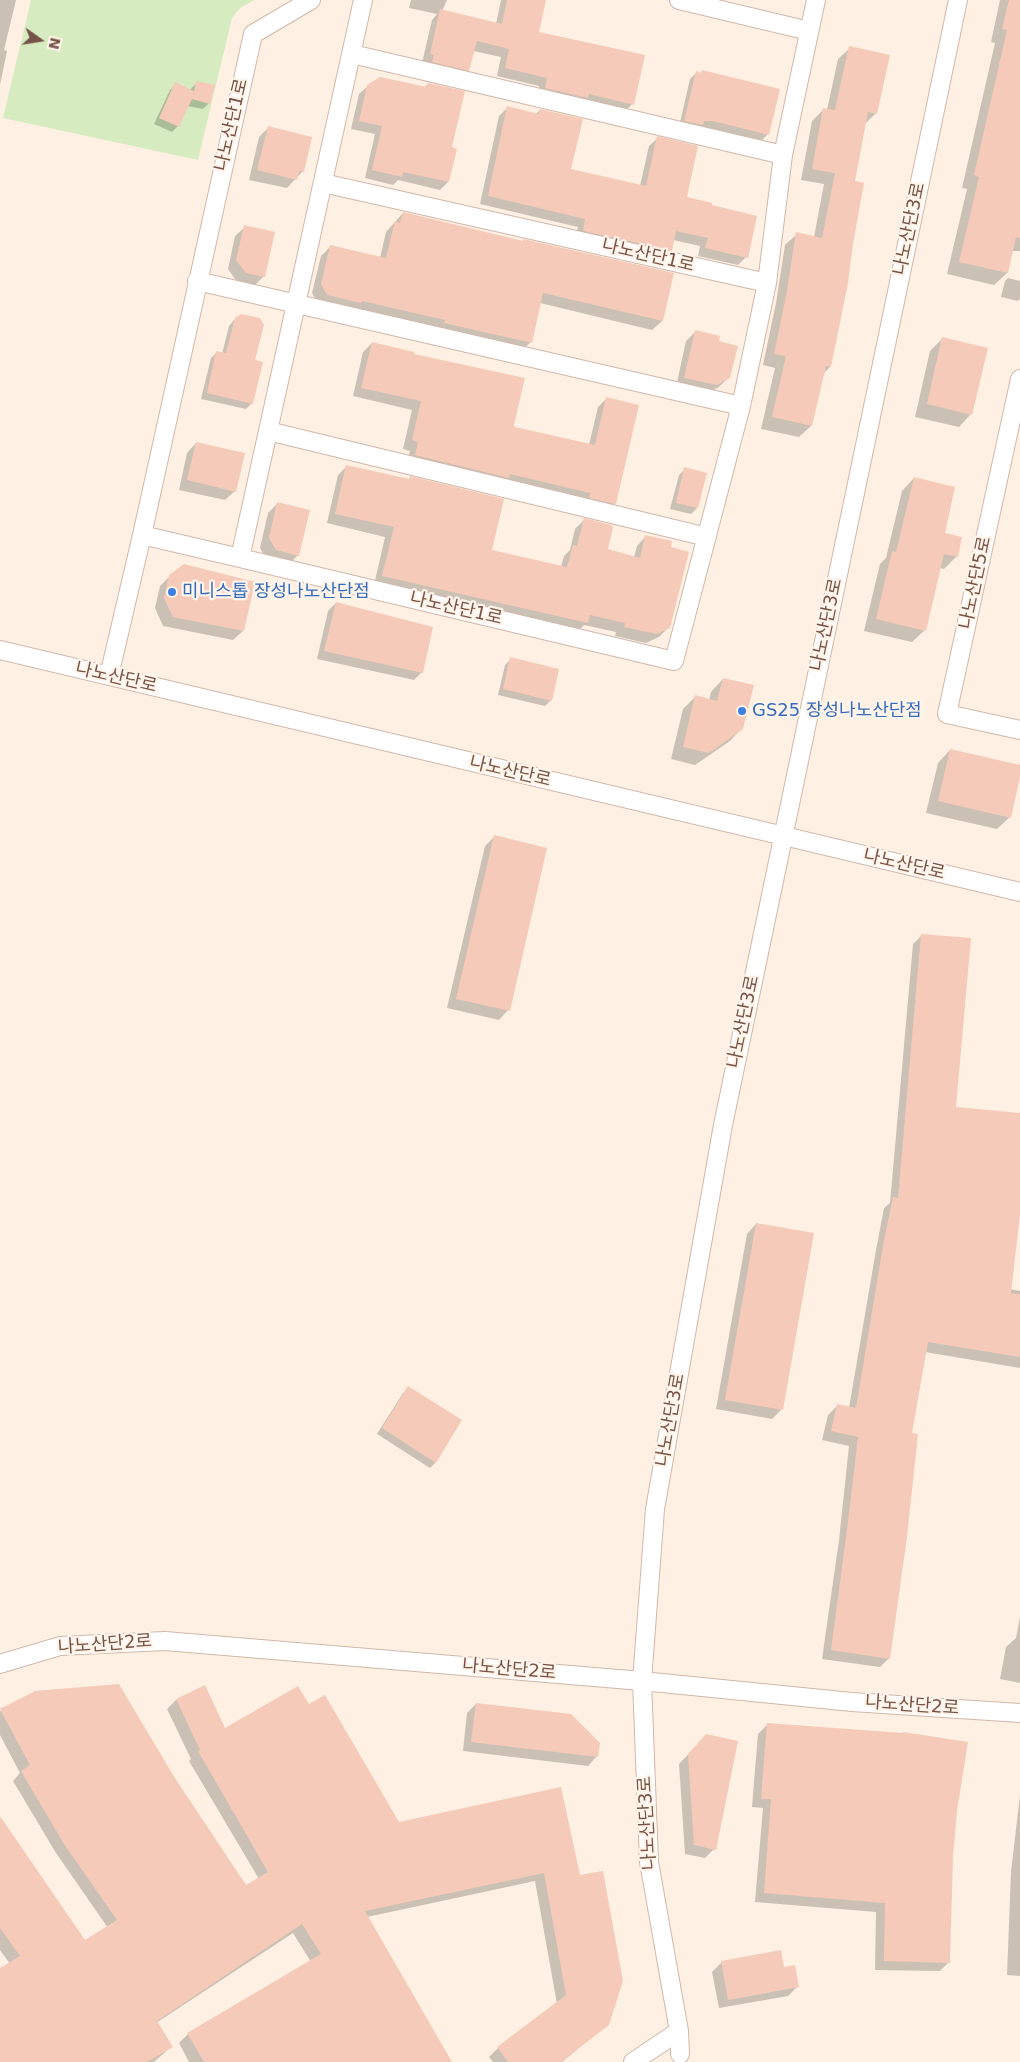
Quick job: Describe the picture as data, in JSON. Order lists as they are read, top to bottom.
{
  "streets": {
    "street": [
      "나노산단1로",
      "나노산단3로",
      "나노산단5로",
      "나노산단로",
      "나노산단2로"
    ]
  },
  "crossings": [
    ["나노산단1로", "나노산단로"],
    ["나노산단3로", "나노산단로"],
    ["나노산단3로", "나노산단2로"]
  ],
  "places": ["미니스톱 장성나노산단점", "GS25 장성나노산단점"],
  "north": "right"
}
